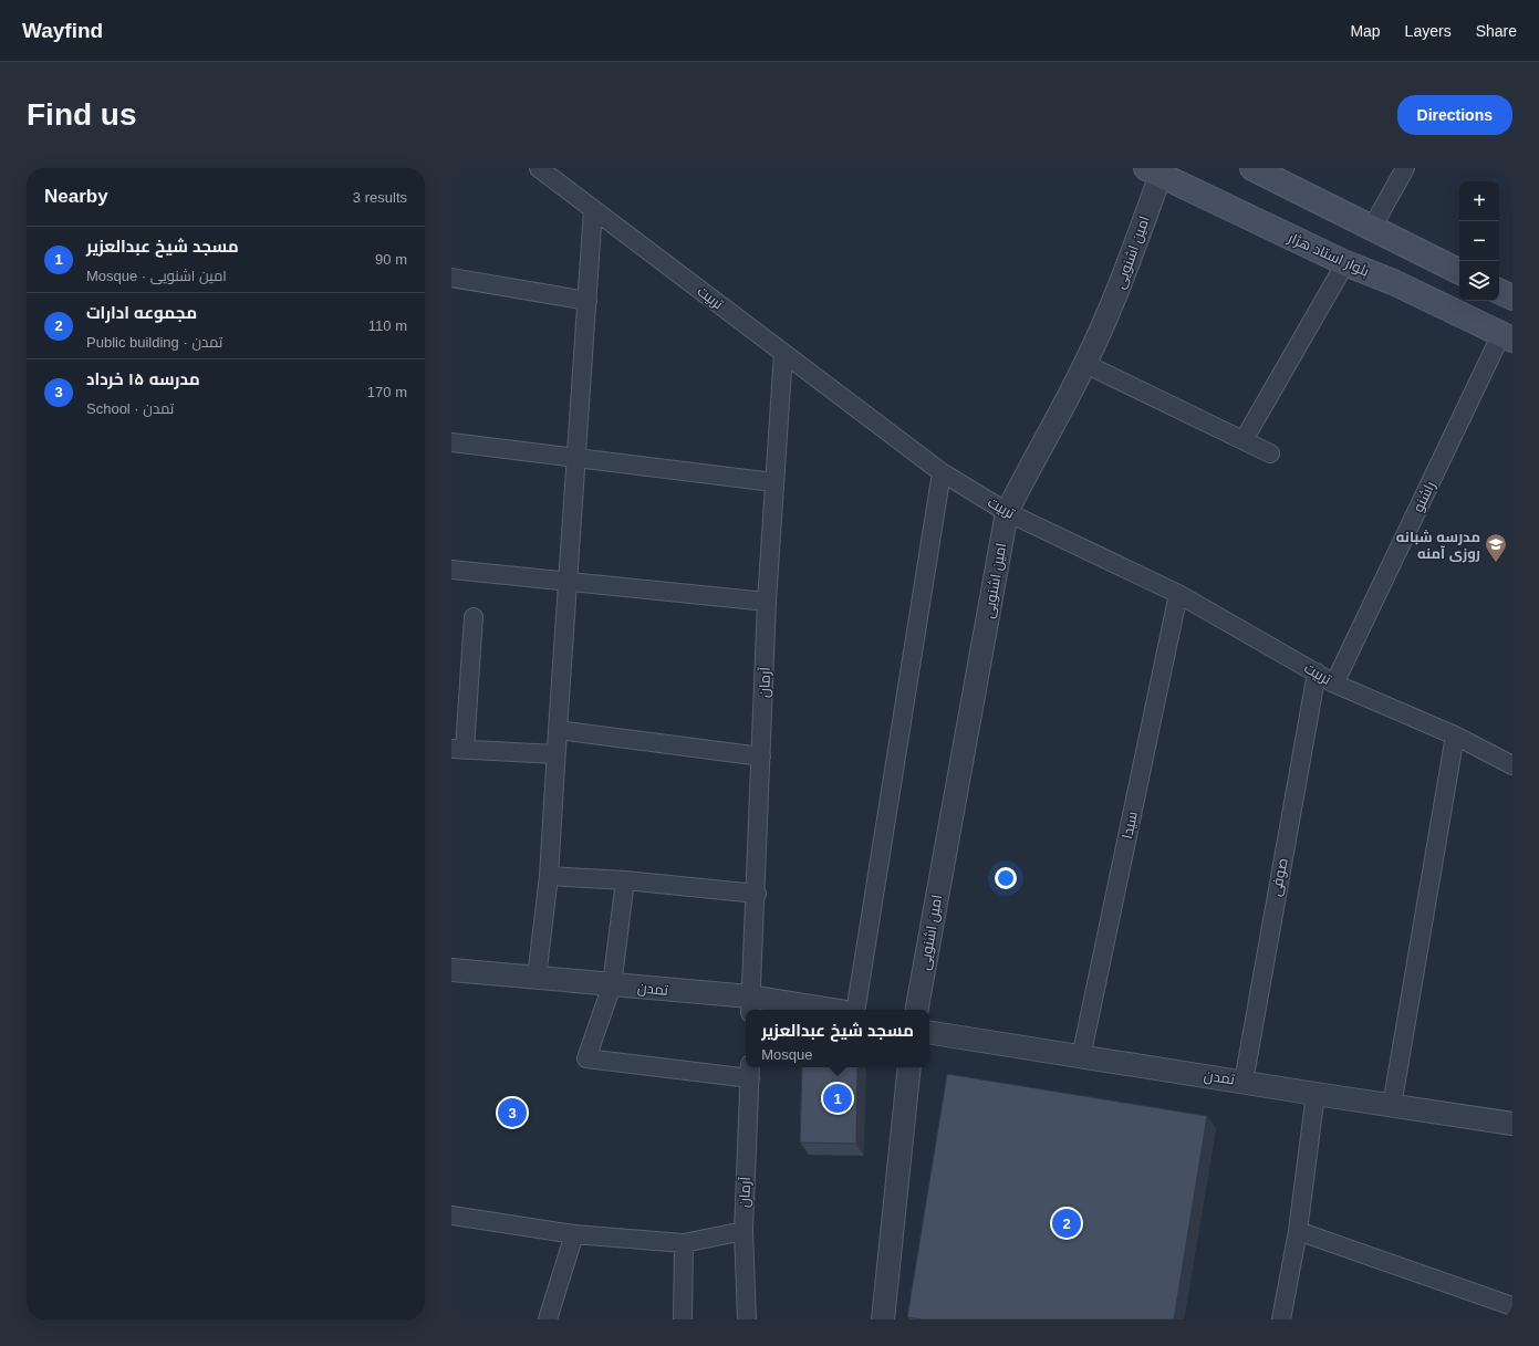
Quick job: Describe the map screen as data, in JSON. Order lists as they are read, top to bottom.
{
  "streets": {
    "main road": ["بلوار استاد هژار"],
    "street": [
      "امین اشنویی",
      "تربیت",
      "راشنو",
      "آرمان",
      "سیدا",
      "صوفی",
      "تمدن"
    ]
  },
  "crossings": [
    ["امین اشنویی", "بلوار استاد هژار"],
    ["امین اشنویی", "تربیت"],
    ["بلوار استاد هژار", "راشنو"],
    ["تربیت", "راشنو"],
    ["تربیت", "آرمان"],
    ["تربیت", "سیدا"],
    ["تربیت", "صوفی"],
    ["آرمان", "تمدن"],
    ["سیدا", "تمدن"],
    ["صوفی", "تمدن"]
  ],
  "places": {
    "school or university": ["مدرسه شبانه روزی آمنه"]
  },
  "page": {
    "header": "Wayfind",
    "nav": ["Map", "Layers", "Share"],
    "buttons": "Directions",
    "title": "Find us",
    "heading": ["Nearby", "3 results"],
    "map_buttons": ["+", "−"],
    "list": [
      {
        "mark": "1",
        "name": "مسجد شیخ عبدالعزیر",
        "note": "Mosque · امین اشنویی",
        "value": "90 m"
      },
      {
        "mark": "2",
        "name": "مجموعه ادارات",
        "note": "Public building · تمدن",
        "value": "110 m"
      },
      {
        "mark": "3",
        "name": "مدرسه ۱۵ خرداد",
        "note": "School · تمدن",
        "value": "170 m"
      }
    ],
    "popup": ["مسجد شیخ عبدالعزیر", "Mosque"],
    "pins": ["1", "3", "2"]
  }
}
